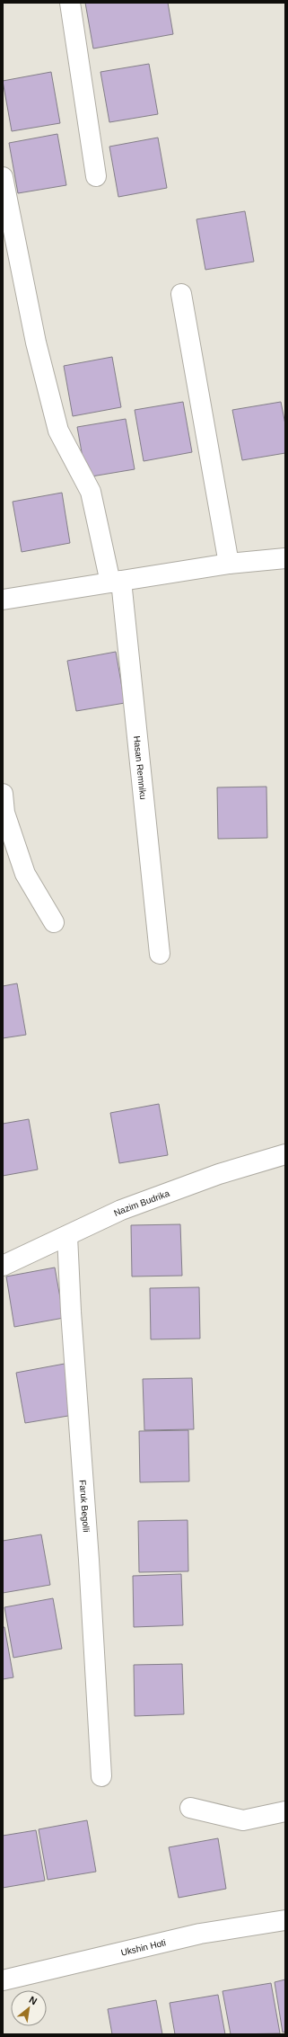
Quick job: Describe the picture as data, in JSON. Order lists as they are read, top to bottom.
{
  "streets": {
    "street": [
      "Hasan Remniku",
      "Nazim Budrika",
      "Faruk Begolli",
      "Ukshin Hoti"
    ]
  },
  "crossings": [
    ["Nazim Budrika", "Faruk Begolli"]
  ],
  "north": "top right"
}
